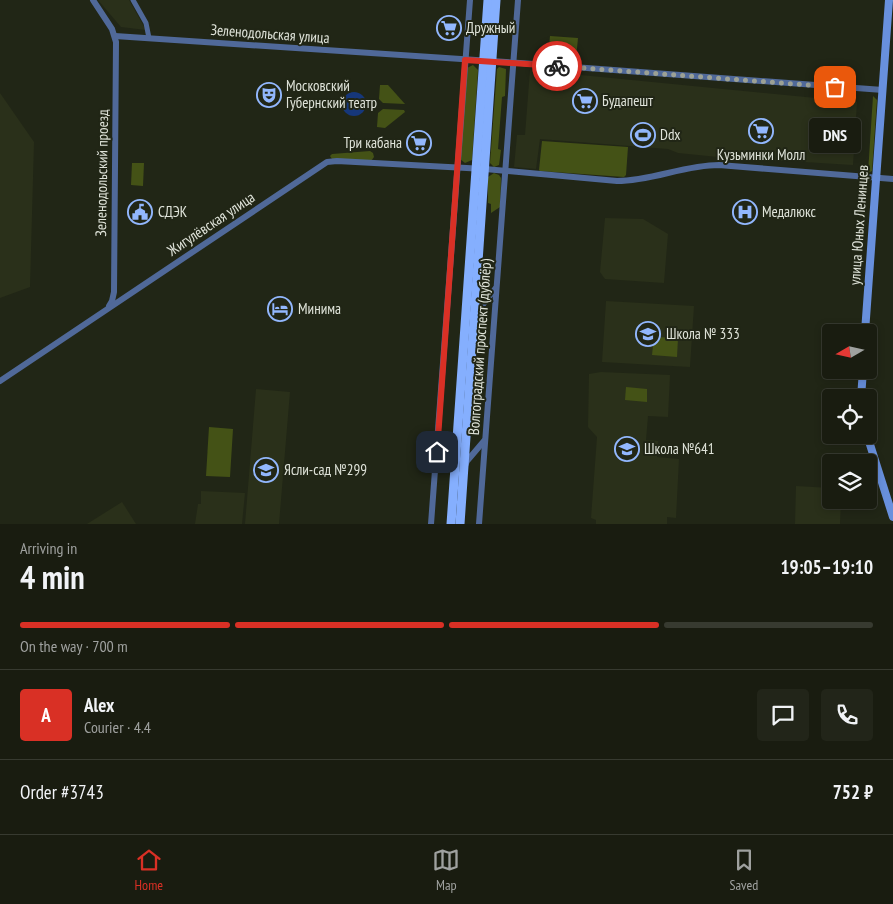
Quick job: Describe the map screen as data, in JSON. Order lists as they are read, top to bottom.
{
  "streets": {
    "main road": ["улица Юных Ленинцев"],
    "street": [
      "Зеленодольская улица",
      "Зеленодольский проезд",
      "Жигулёвская улица",
      "Волгоградский проспект (дублёр)"
    ]
  },
  "crossings": [
    ["Зеленодольская улица", "Зеленодольский проезд"],
    ["Зеленодольская улица", "Волгоградский проспект (дублёр)"],
    ["Зеленодольский проезд", "Жигулёвская улица"],
    ["Жигулёвская улица", "улица Юных Ленинцев"],
    ["Жигулёвская улица", "Волгоградский проспект (дублёр)"]
  ],
  "places": {
    "supermarket": [
      "Дружный",
      "Будапешт",
      "Кузьминки Молл",
      "Три кабана"
    ],
    "other": ["DNS"],
    "theatre": ["Московский Губернский театр"],
    "sports": ["Ddx"],
    "public building": ["СДЭК"],
    "hospital": ["Медалюкс"],
    "hotel": ["Минима"],
    "school or university": ["Школа № 333", "Школа №641", "Ясли-сад №299"]
  },
  "north": "left",
  "page": {
    "bubble": "DNS",
    "heading": ["4 min", "Arriving in", "19:05–19:10"],
    "panel": [
      "Alex",
      "Courier · 4.4",
      "Order #3743",
      "752 ₽"
    ],
    "bar": "On the way · 700 m",
    "round": "A",
    "tabs": ["Home", "Map", "Saved"]
  }
}
